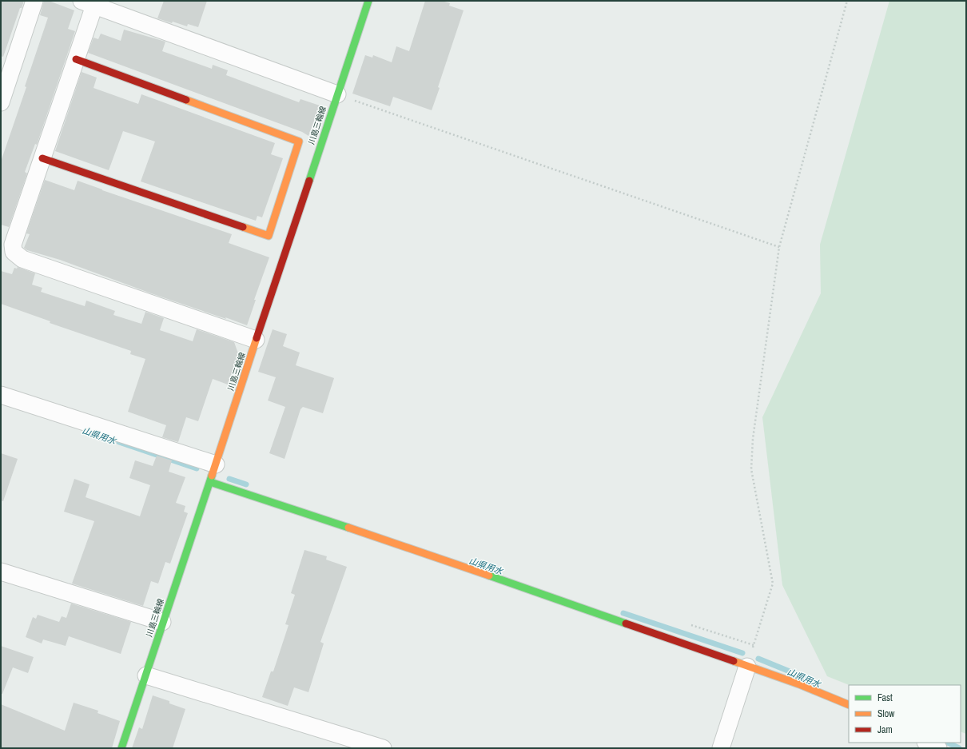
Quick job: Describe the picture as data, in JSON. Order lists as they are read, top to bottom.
{
  "streets": {
    "street": ["川島三輪線"]
  },
  "water": ["山県用水"],
  "legend": ["Fast", "Slow", "Jam"]
}
